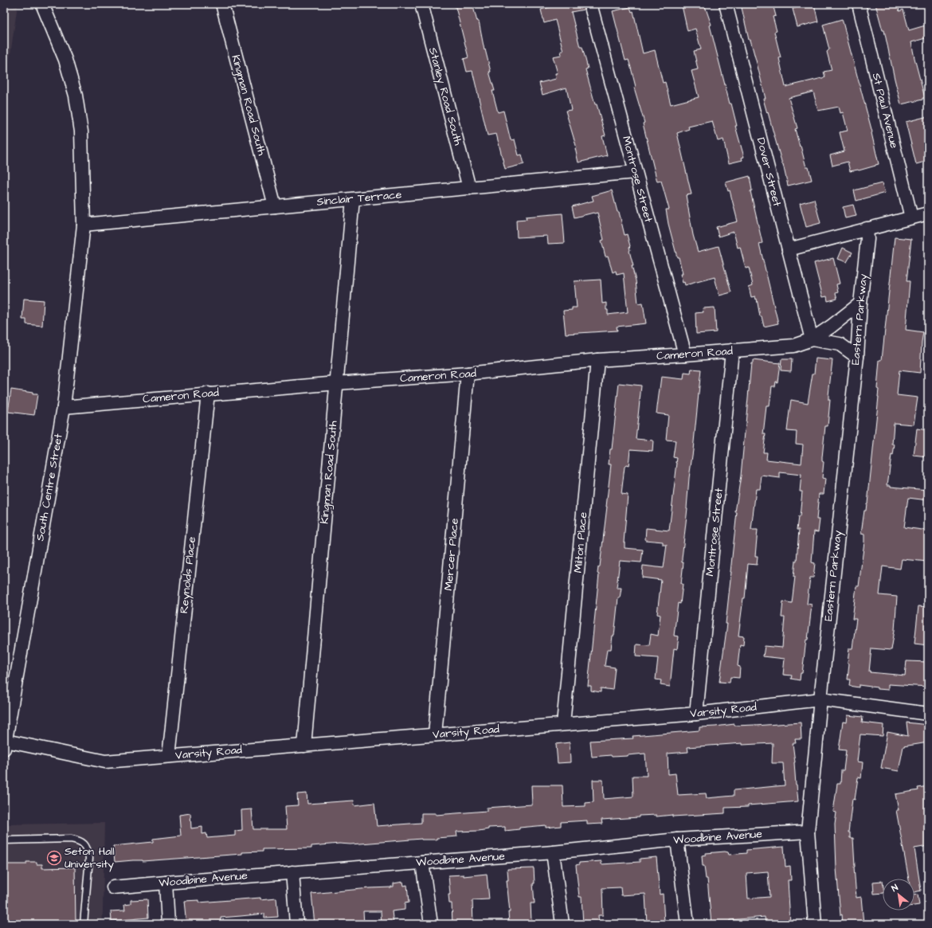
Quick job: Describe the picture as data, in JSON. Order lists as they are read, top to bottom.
{
  "streets": {
    "street": [
      "Stanley Road South",
      "Kingman Road South",
      "St Paul Avenue",
      "Dover Street",
      "Montrose Street",
      "Sinclair Terrace",
      "Eastern Parkway",
      "Cameron Road",
      "South Centre Street",
      "Milton Place",
      "Mercer Place",
      "Reynolds Place",
      "Varsity Road",
      "Woodbine Avenue"
    ]
  },
  "crossings": [
    ["Stanley Road South", "Sinclair Terrace"],
    ["Kingman Road South", "Sinclair Terrace"],
    ["Kingman Road South", "Cameron Road"],
    ["Kingman Road South", "Varsity Road"],
    ["Dover Street", "Cameron Road"],
    ["Montrose Street", "Sinclair Terrace"],
    ["Montrose Street", "Cameron Road"],
    ["Montrose Street", "Varsity Road"],
    ["Sinclair Terrace", "South Centre Street"],
    ["Eastern Parkway", "Cameron Road"],
    ["Eastern Parkway", "Varsity Road"],
    ["Eastern Parkway", "Woodbine Avenue"],
    ["Cameron Road", "South Centre Street"],
    ["Cameron Road", "Milton Place"],
    ["Cameron Road", "Mercer Place"],
    ["Cameron Road", "Reynolds Place"],
    ["South Centre Street", "Varsity Road"],
    ["Milton Place", "Varsity Road"],
    ["Mercer Place", "Varsity Road"],
    ["Reynolds Place", "Varsity Road"]
  ],
  "places": {
    "school or university": ["Seton Hall University"]
  },
  "north": "top left"
}
